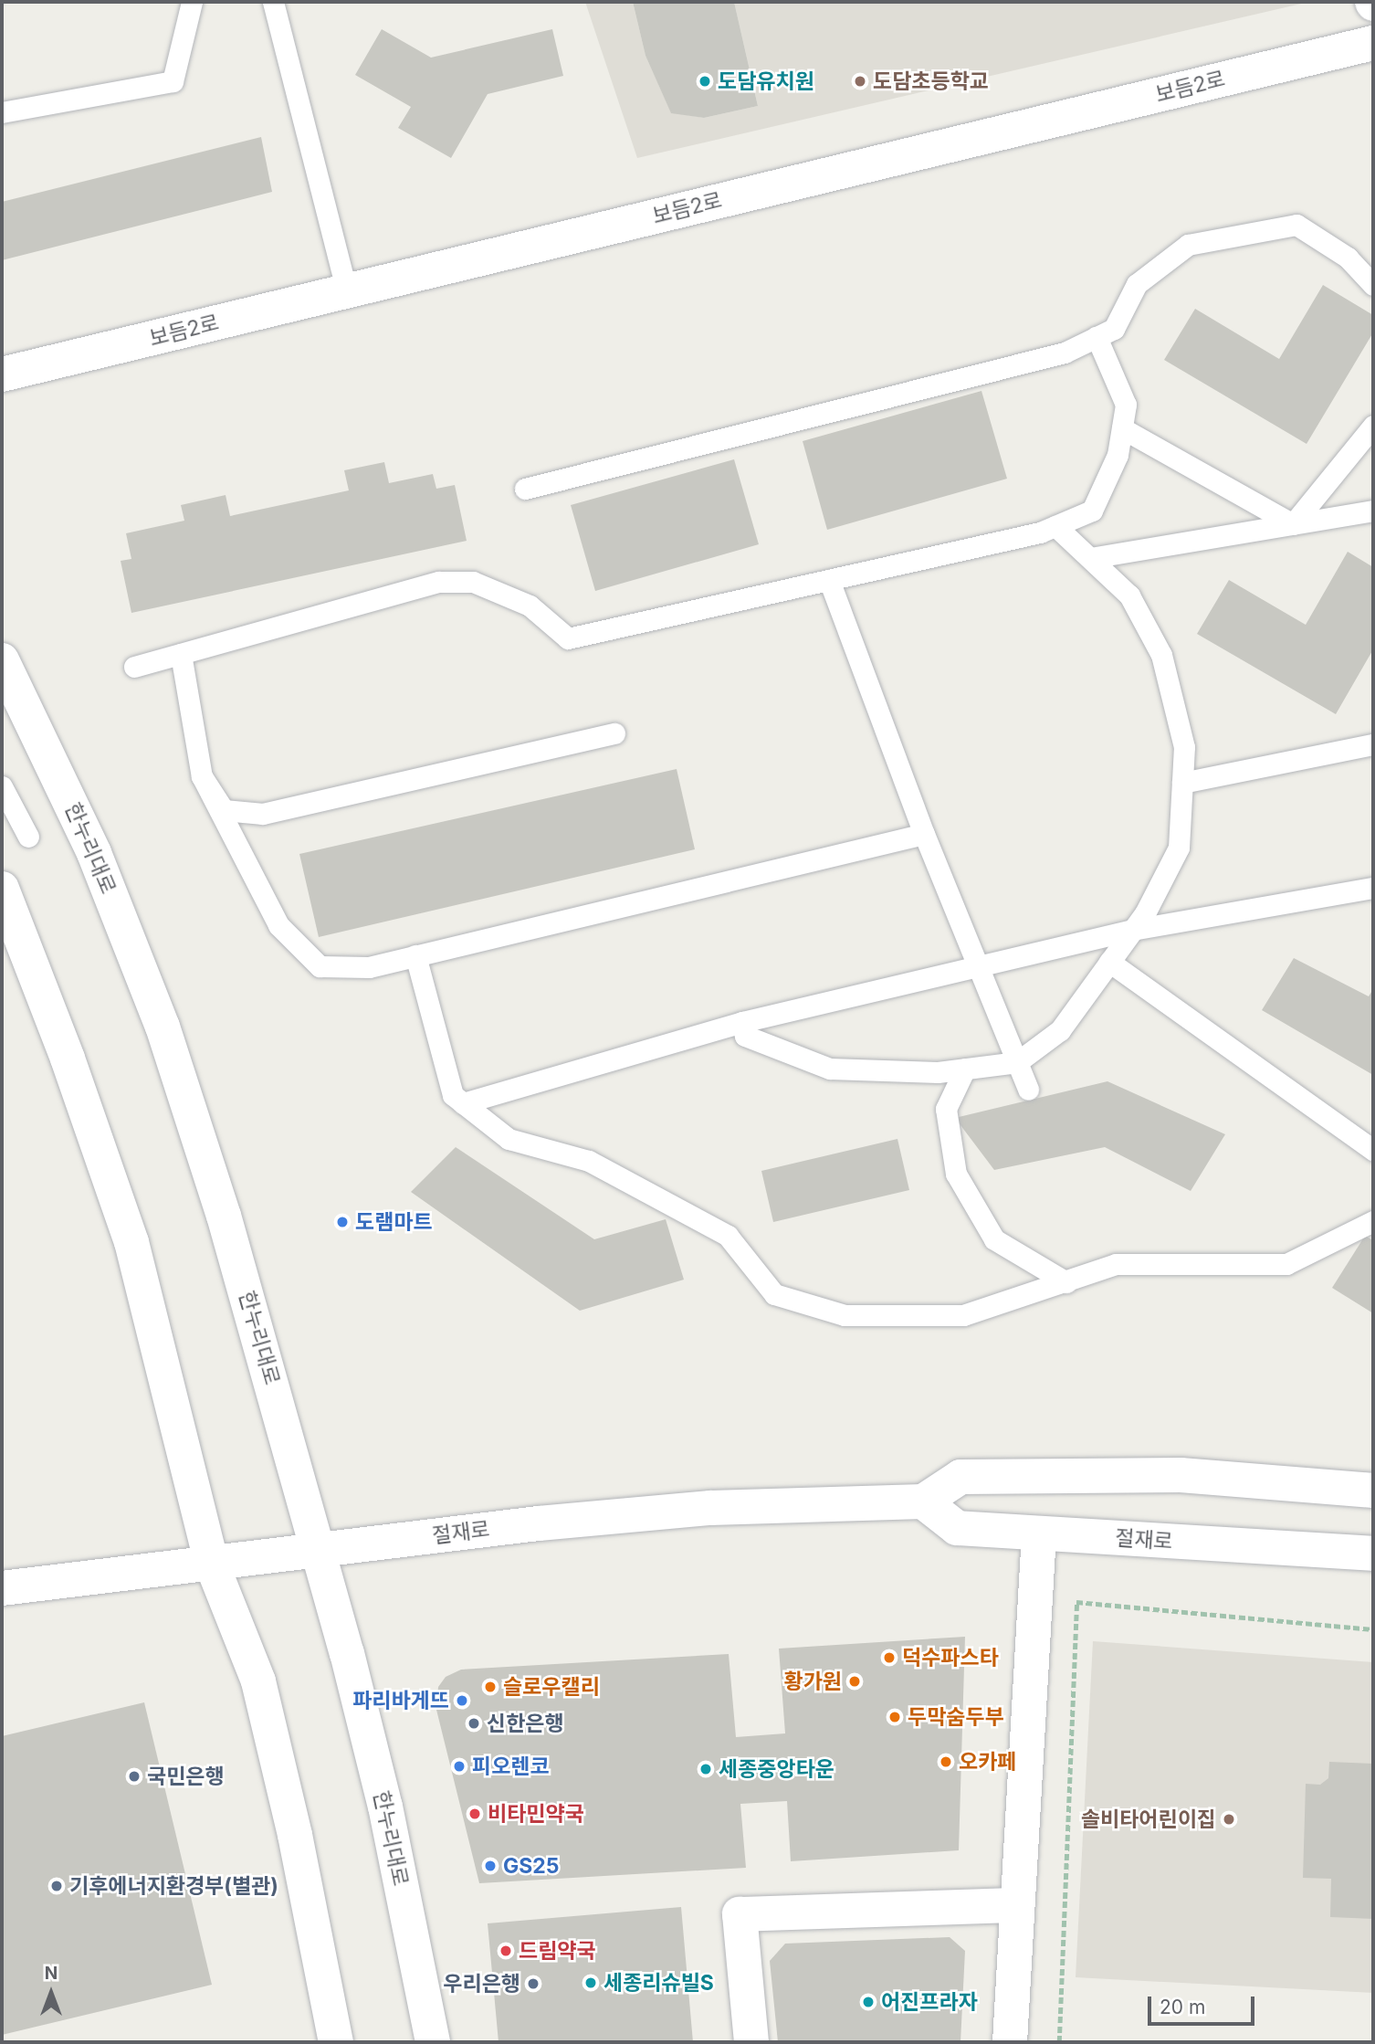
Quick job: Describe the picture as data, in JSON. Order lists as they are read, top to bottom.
{
  "streets": {
    "street": ["보듬2로", "한누리대로", "절재로"]
  },
  "crossings": [
    ["한누리대로", "절재로"]
  ],
  "places": [
    "도담유치원",
    "도담초등학교",
    "도램마트",
    "덕수파스타",
    "황가원",
    "슬로우캘리",
    "파리바게뜨",
    "두막숨두부",
    "신한은행",
    "오카페",
    "피오렌코",
    "세종중앙타운",
    "국민은행",
    "비타민약국",
    "솔비타어린이집",
    "GS25",
    "기후에너지환경부(별관)",
    "드림약국",
    "세종리슈빌S",
    "우리은행",
    "어진프라자"
  ],
  "scale_bar": "20 m",
  "north": "top"
}
